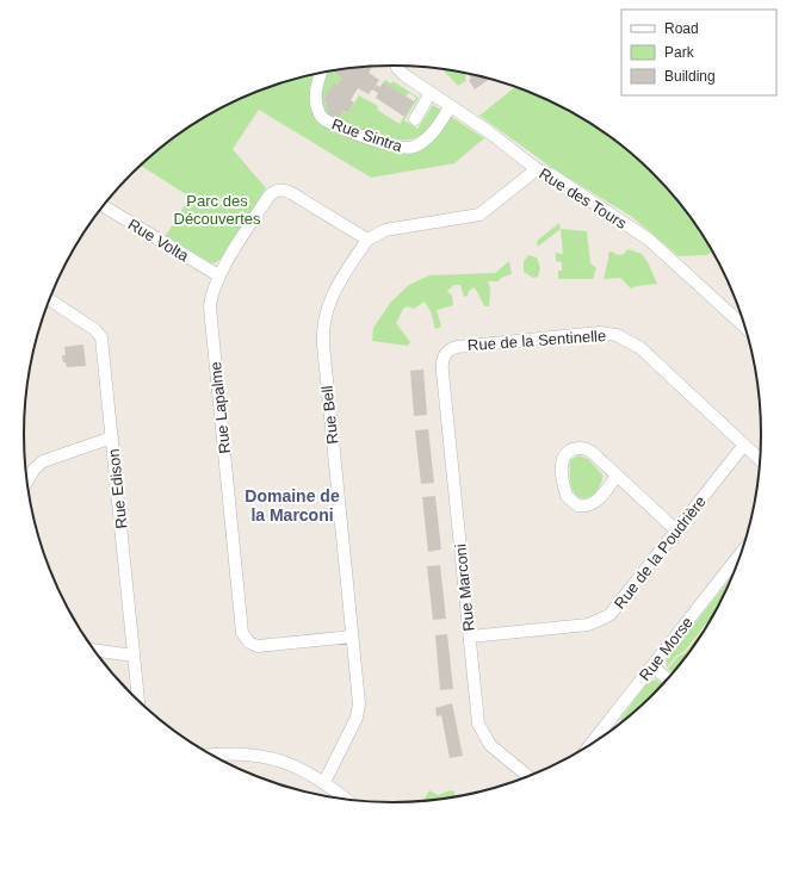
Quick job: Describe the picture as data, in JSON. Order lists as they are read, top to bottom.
{
  "streets": {
    "street": [
      "Rue Sintra",
      "Rue des Tours",
      "Rue Volta",
      "Rue de la Sentinelle",
      "Rue Lapalme",
      "Rue Bell",
      "Rue Edison",
      "Rue de la Poudrière",
      "Rue Marconi",
      "Rue Morse"
    ]
  },
  "crossings": [
    ["Rue Sintra", "Rue des Tours"],
    ["Rue Volta", "Rue Lapalme"],
    ["Rue de la Sentinelle", "Rue de la Poudrière"],
    ["Rue de la Sentinelle", "Rue Marconi"],
    ["Rue Lapalme", "Rue Bell"],
    ["Rue de la Poudrière", "Rue Marconi"]
  ],
  "districts": ["Domaine de la Marconi"],
  "parks": ["Parc des Découvertes"],
  "legend": ["Road", "Park", "Building"]
}
